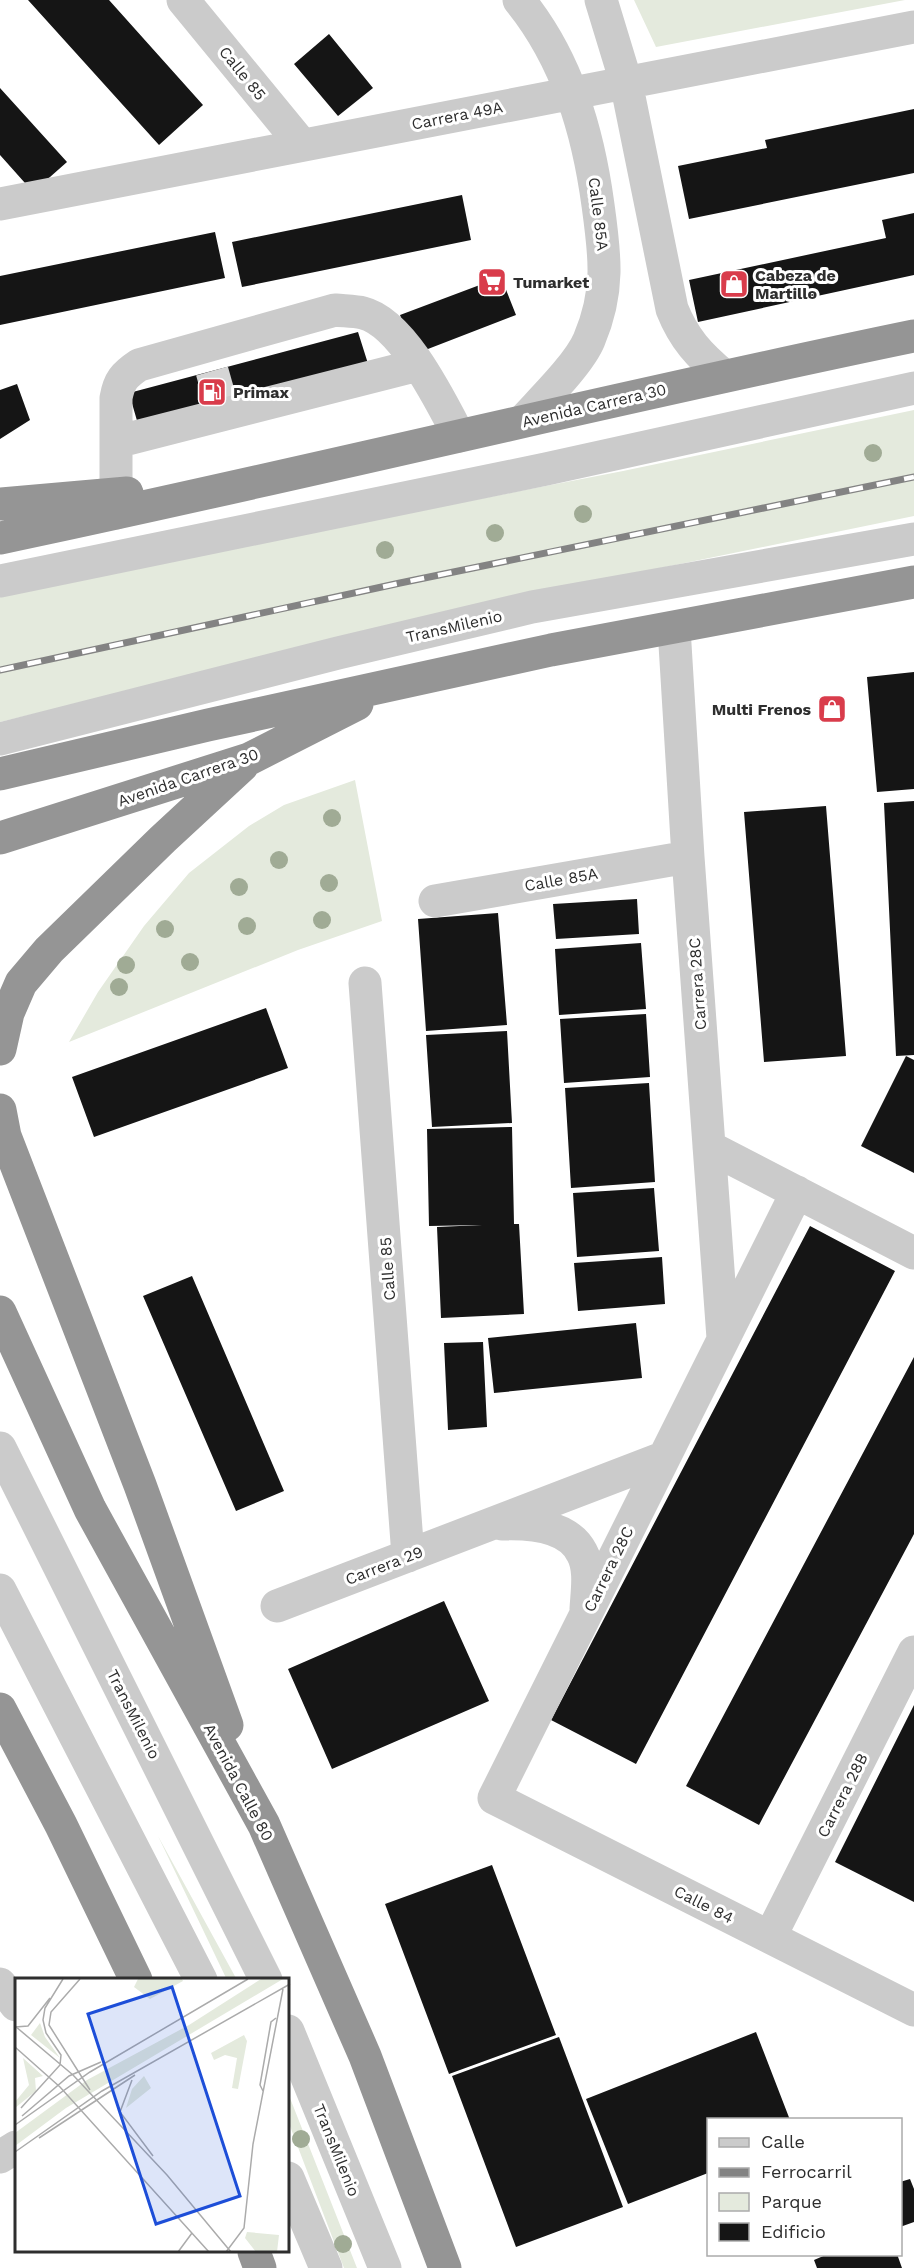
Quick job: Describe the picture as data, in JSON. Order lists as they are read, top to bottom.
{
  "streets": {
    "highway": ["Avenida Carrera 30", "Avenida Calle 80"],
    "street": [
      "Calle 85",
      "Carrera 49A",
      "Calle 85A",
      "TransMilenio",
      "Carrera 28C",
      "Carrera 29",
      "Carrera 28B",
      "Calle 84"
    ]
  },
  "crossings": [
    ["Calle 85", "Carrera 49A"],
    ["Calle 85", "Carrera 29"],
    ["Carrera 49A", "Calle 85A"],
    ["Calle 85A", "Avenida Carrera 30"],
    ["Calle 85A", "Carrera 28C"],
    ["Avenida Carrera 30", "Carrera 28C"],
    ["Carrera 28C", "Carrera 29"],
    ["Carrera 28C", "Calle 84"],
    ["Carrera 28B", "Calle 84"]
  ],
  "places": {
    "supermarket": ["Tumarket"],
    "shop": ["Cabeza de Martillo", "Multi Frenos"],
    "fuel station": ["Primax"]
  },
  "legend": [
    "Calle",
    "Ferrocarril",
    "Parque",
    "Edificio"
  ]
}
